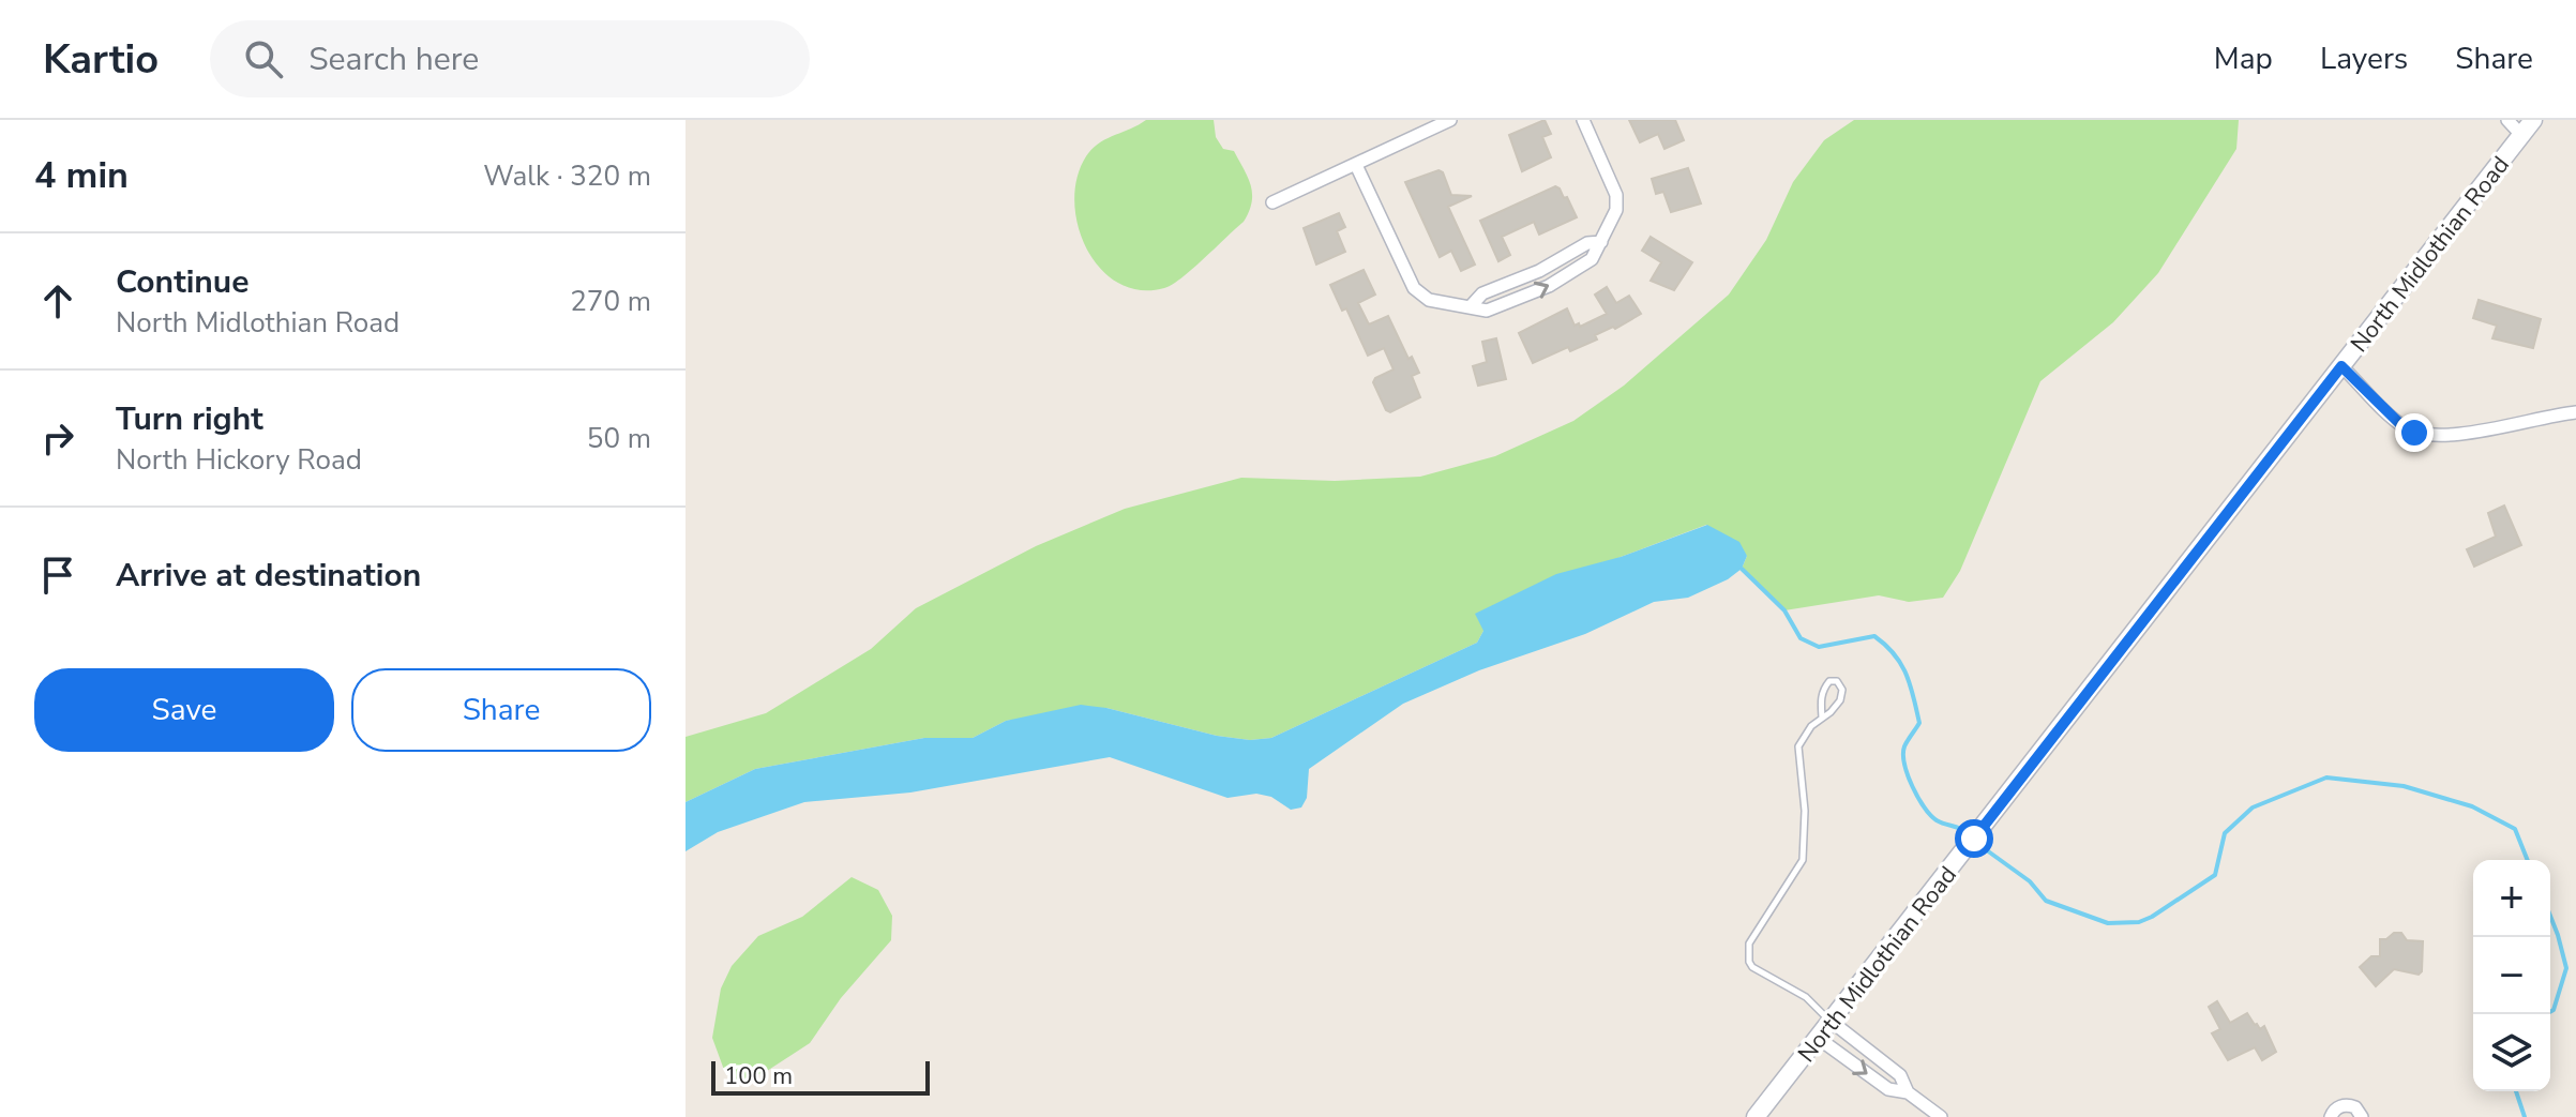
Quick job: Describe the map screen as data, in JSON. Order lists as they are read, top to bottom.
{
  "streets": {
    "main road": ["North Midlothian Road"]
  },
  "scale_bar": "100 m",
  "page": {
    "header": "Kartio",
    "search": "Search here",
    "nav": ["Map", "Layers", "Share"],
    "heading": ["4 min", "Walk · 320 m"],
    "list": [
      ["Continue", "North Midlothian Road", "270 m"],
      ["Turn right", "North Hickory Road", "50 m"],
      "Arrive at destination"
    ],
    "buttons": ["Save", "Share"],
    "map_buttons": ["+", "−"],
    "scale": "100 m"
  }
}
